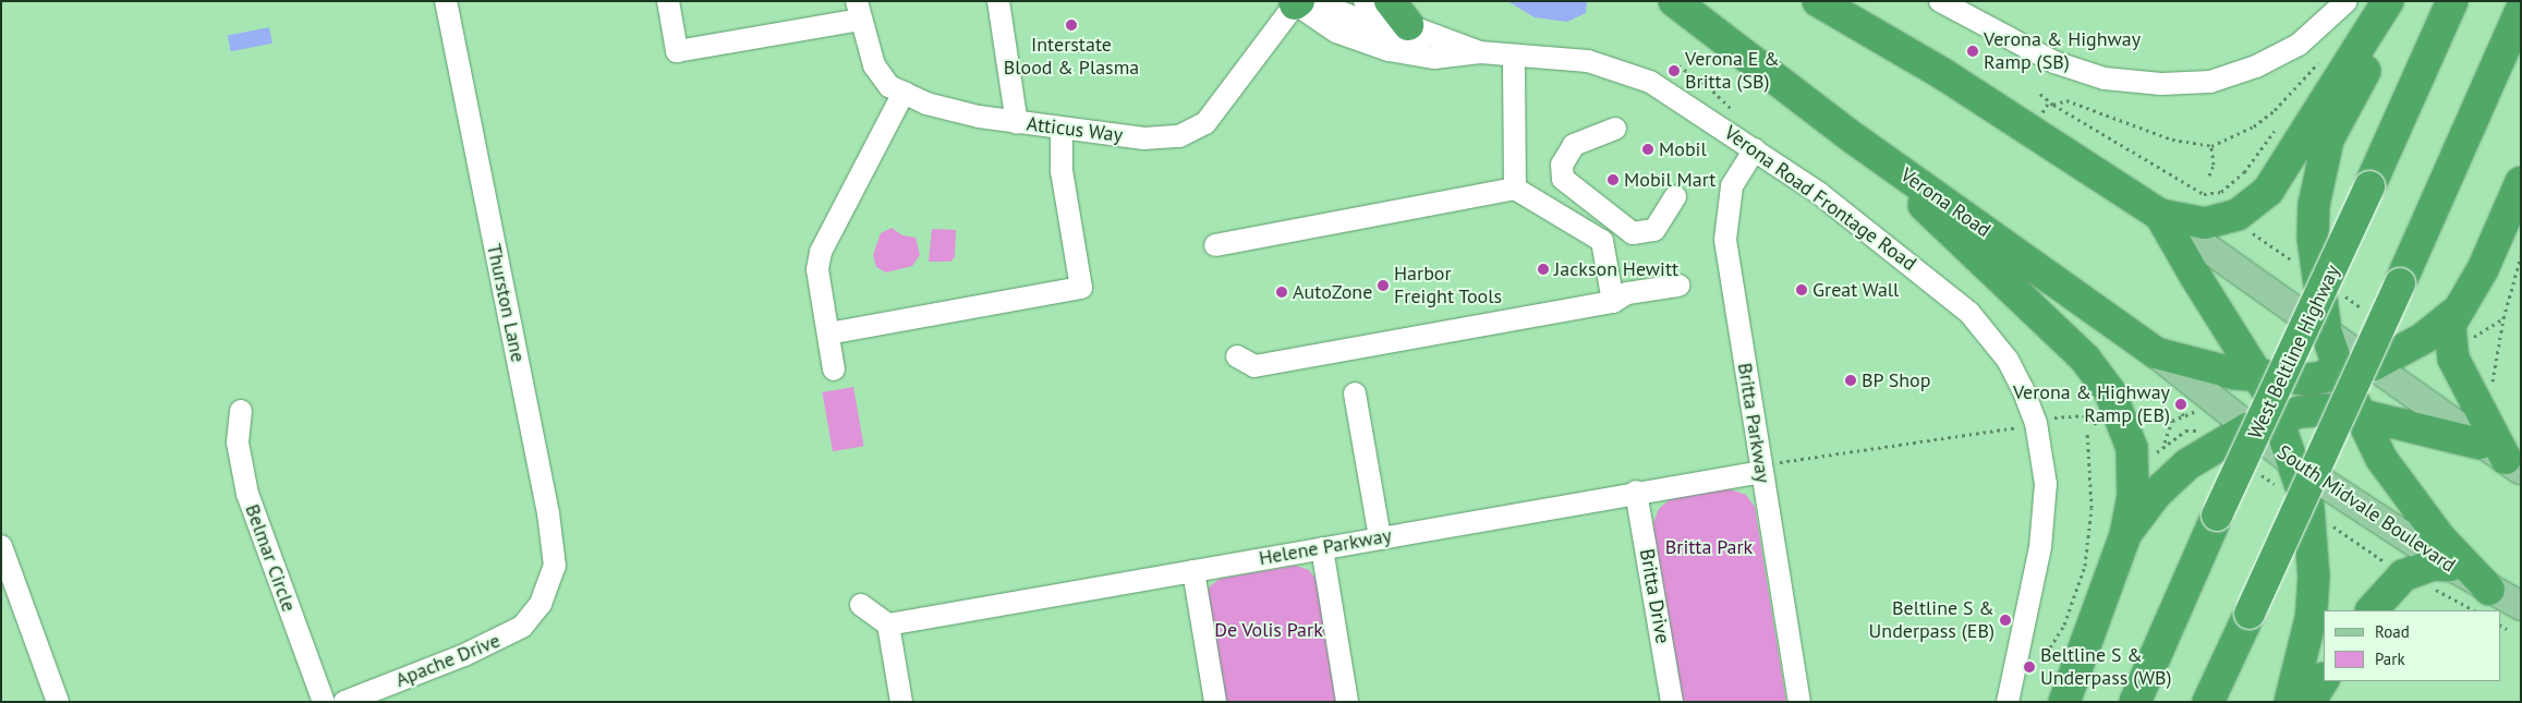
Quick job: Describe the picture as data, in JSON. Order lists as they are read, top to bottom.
{
  "streets": {
    "highway": ["Verona Road", "West Beltline Highway"],
    "main road": ["South Midvale Boulevard"],
    "street": [
      "Atticus Way",
      "Verona Road Frontage Road",
      "Thurston Lane",
      "Britta Parkway",
      "Helene Parkway",
      "Belmar Circle",
      "Britta Drive",
      "Apache Drive"
    ]
  },
  "crossings": [
    ["Atticus Way", "Verona Road Frontage Road"],
    ["Verona Road Frontage Road", "Britta Parkway"],
    ["Verona Road", "South Midvale Boulevard"],
    ["Thurston Lane", "Apache Drive"],
    ["Britta Parkway", "Helene Parkway"],
    ["Helene Parkway", "Britta Drive"]
  ],
  "parks": ["Britta Park", "De Volis Park"],
  "places": [
    "Interstate Blood & Plasma",
    "Verona & Highway Ramp (SB)",
    "Verona E & Britta (SB)",
    "Mobil",
    "Mobil Mart",
    "Jackson Hewitt",
    "Harbor Freight Tools",
    "Great Wall",
    "AutoZone",
    "BP Shop",
    "Verona & Highway Ramp (EB)",
    "Beltline S & Underpass (EB)",
    "Beltline S & Underpass (WB)"
  ],
  "legend": ["Road", "Park"]
}
